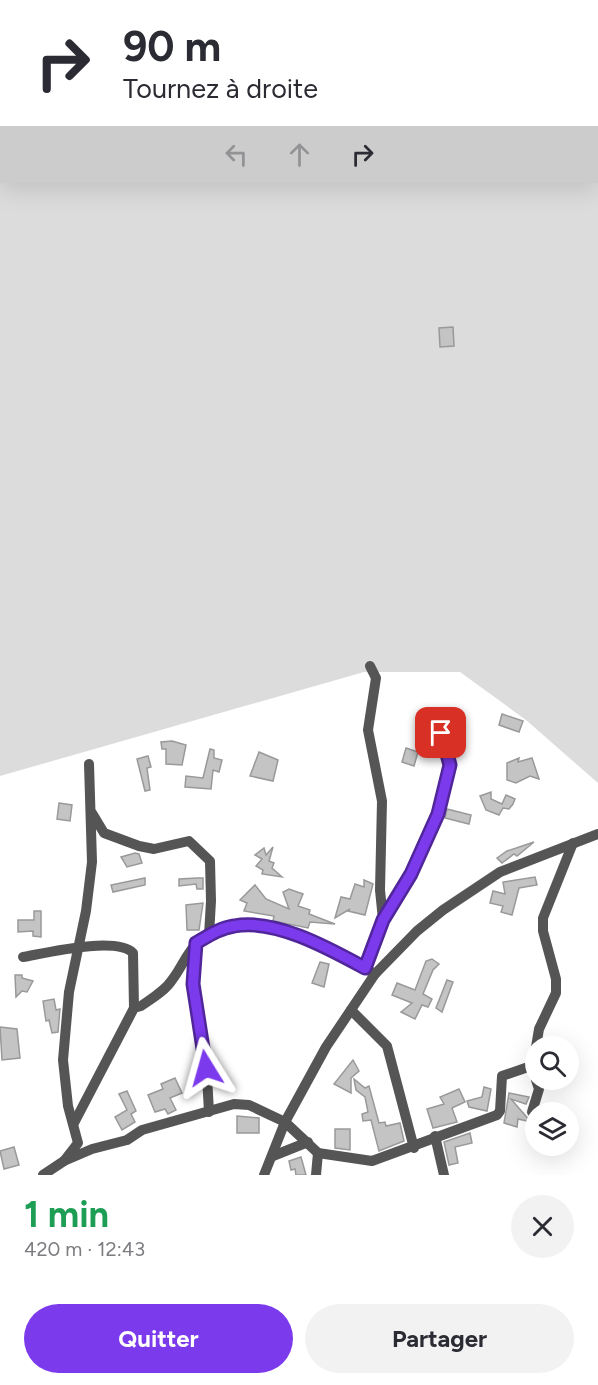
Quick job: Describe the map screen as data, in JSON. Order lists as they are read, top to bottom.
{
  "page": {
    "turn": ["90 m", "Tournez à droite"],
    "heading": ["1 min", "420 m · 12:43"],
    "buttons": ["Quitter", "Partager"]
  }
}
